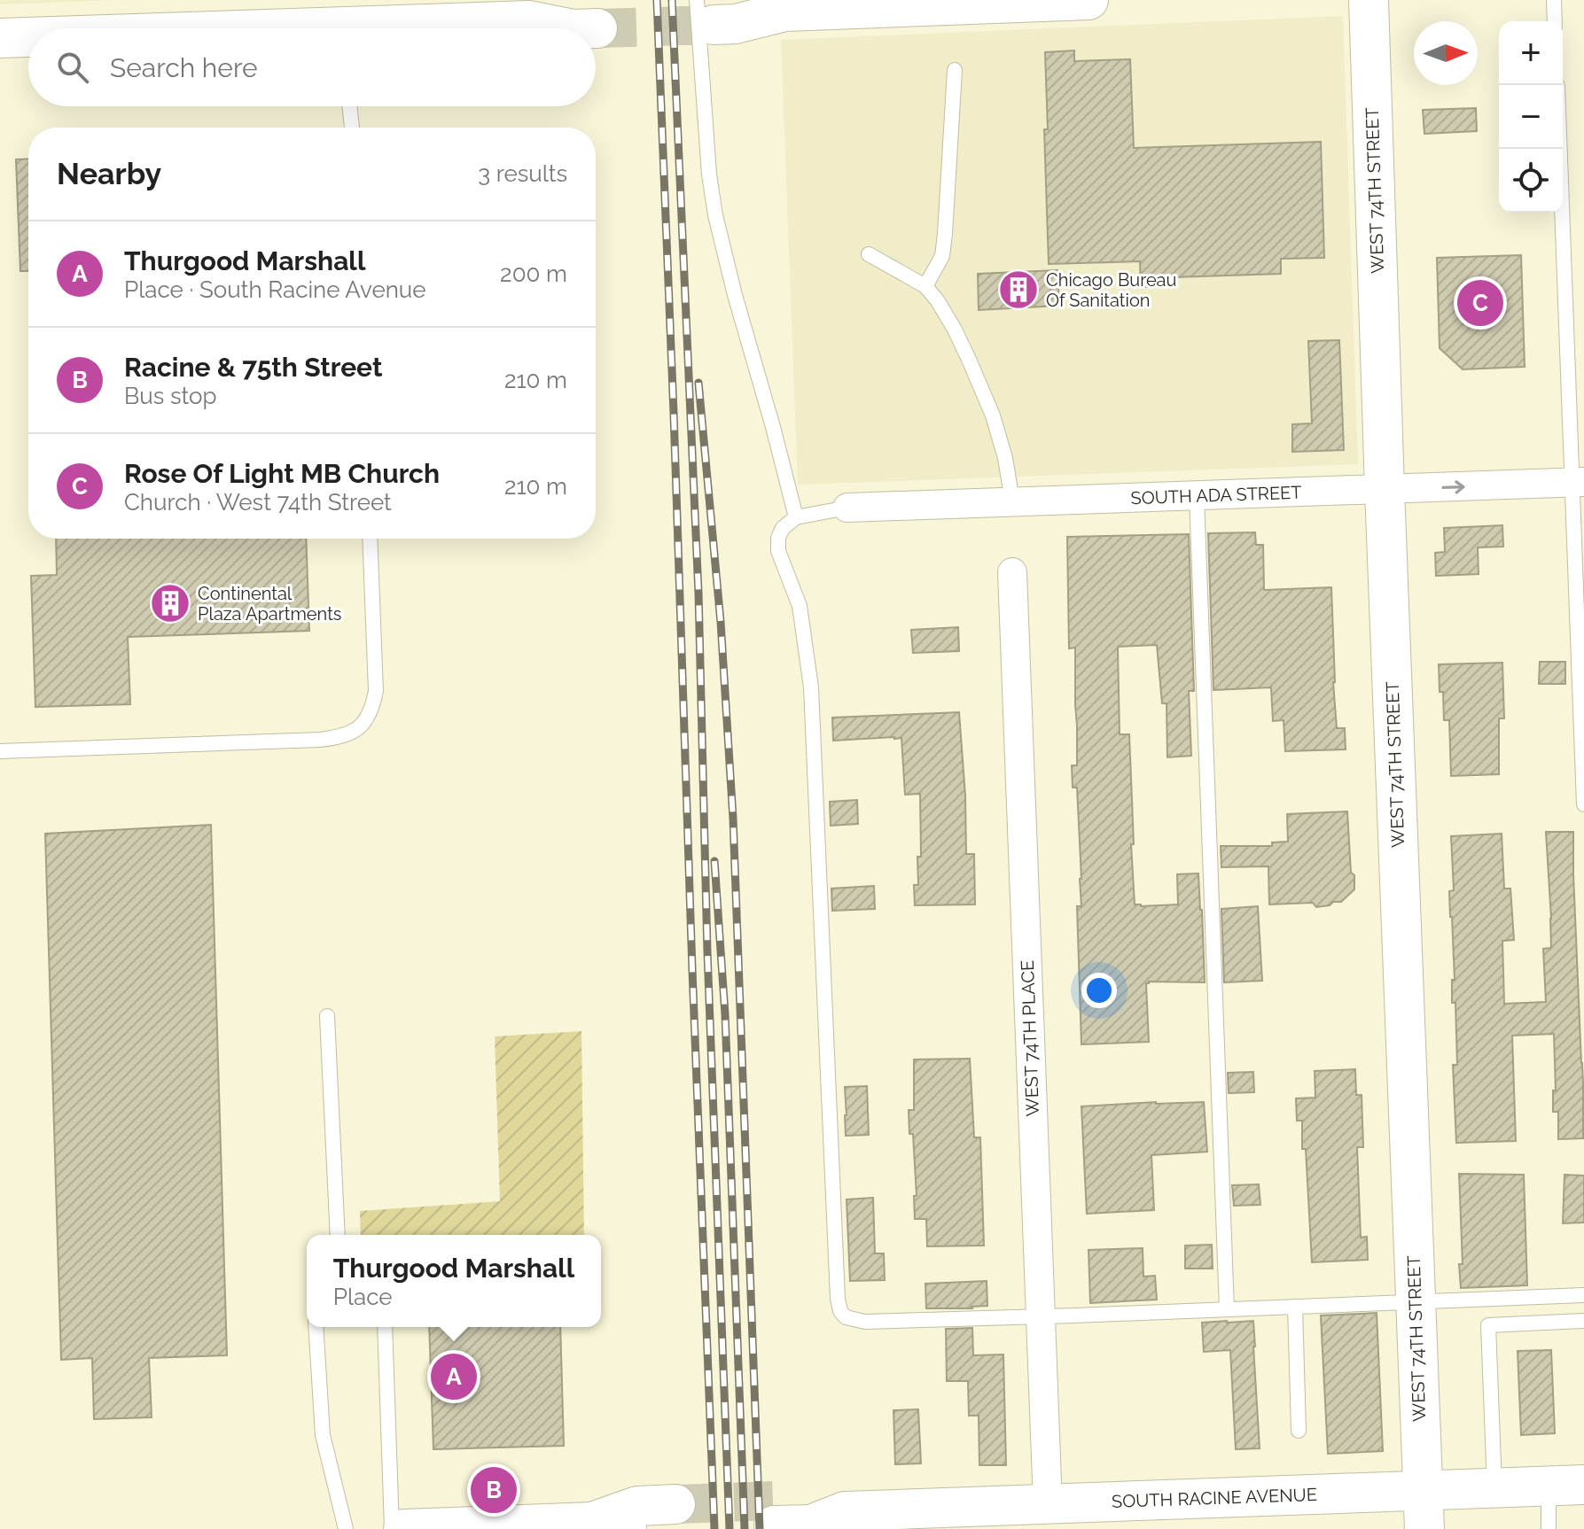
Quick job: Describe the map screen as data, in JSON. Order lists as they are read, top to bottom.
{
  "streets": {
    "street": [
      "WEST 74TH STREET",
      "SOUTH ADA STREET",
      "WEST 74TH PLACE",
      "SOUTH RACINE AVENUE"
    ]
  },
  "crossings": [
    ["WEST 74TH STREET", "SOUTH ADA STREET"],
    ["WEST 74TH STREET", "SOUTH RACINE AVENUE"],
    ["WEST 74TH PLACE", "SOUTH RACINE AVENUE"]
  ],
  "places": {
    "building": ["Chicago Bureau Of Sanitation", "Continental Plaza Apartments"]
  },
  "north": "right",
  "page": {
    "map_buttons": ["+", "−"],
    "search": "Search here",
    "heading": ["Nearby", "3 results"],
    "list": [
      {
        "mark": "A",
        "name": "Thurgood Marshall",
        "note": "Place · South Racine Avenue",
        "value": "200 m"
      },
      {
        "mark": "B",
        "name": "Racine & 75th Street",
        "note": "Bus stop",
        "value": "210 m"
      },
      {
        "mark": "C",
        "name": "Rose Of Light MB Church",
        "note": "Church · West 74th Street",
        "value": "210 m"
      }
    ],
    "pins": ["C", "A", "B"],
    "popup": ["Thurgood Marshall", "Place"]
  }
}
